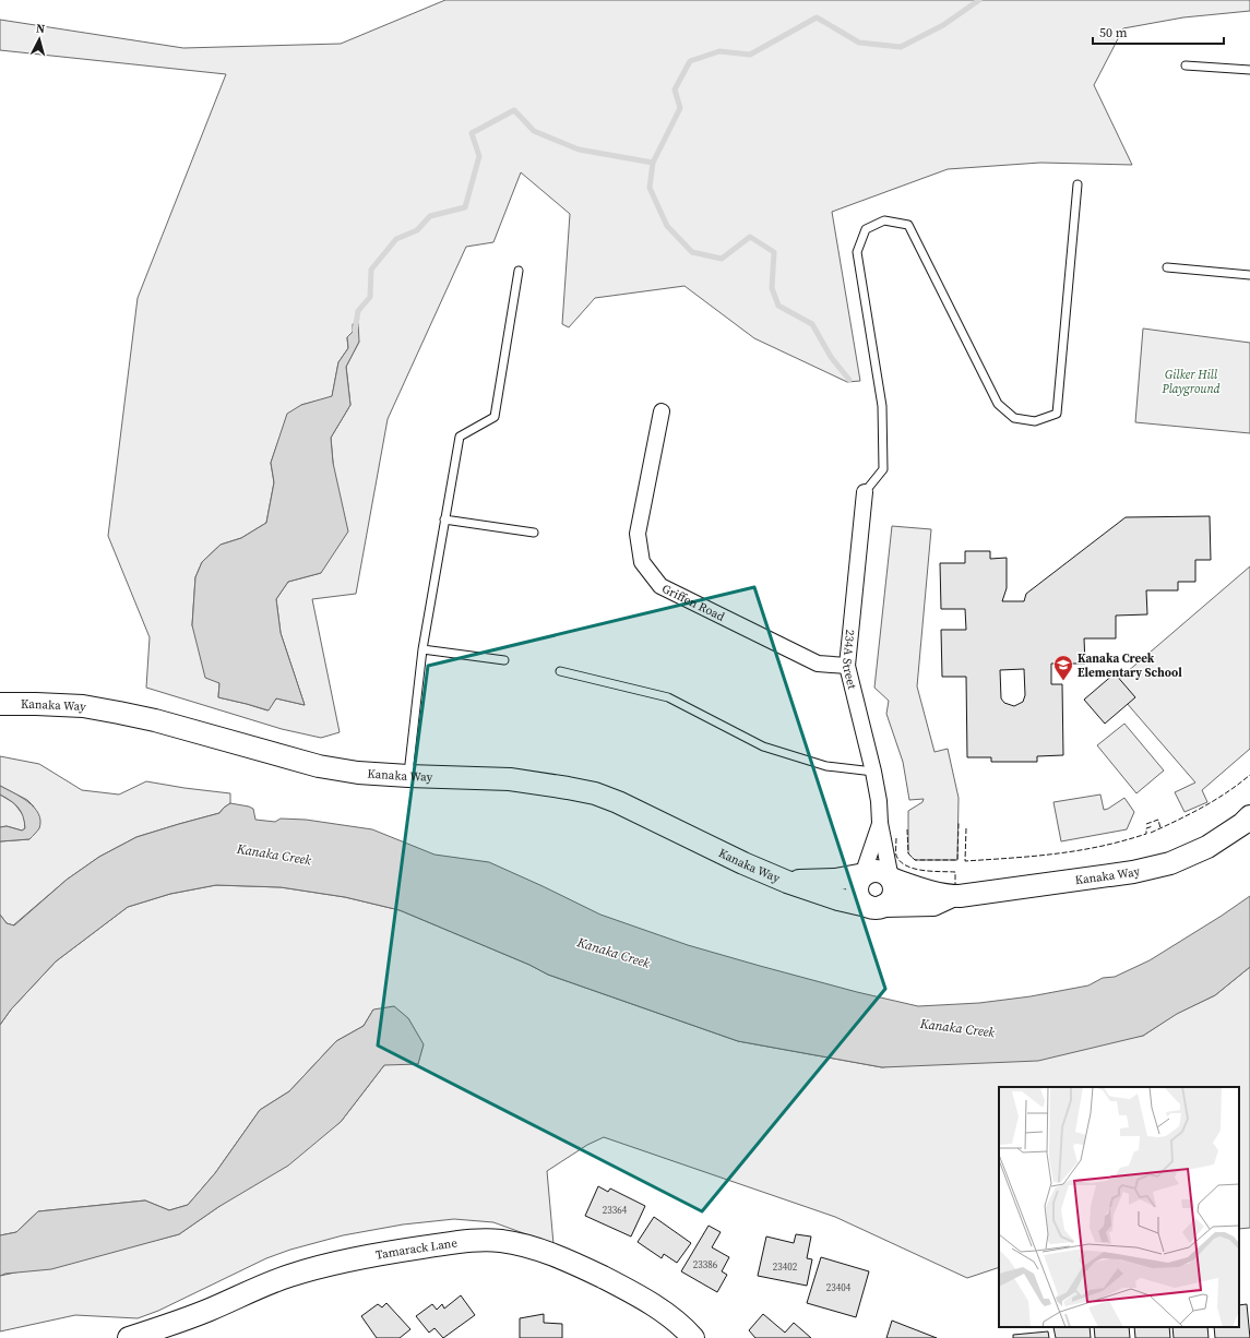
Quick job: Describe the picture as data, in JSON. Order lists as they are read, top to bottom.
{
  "streets": {
    "main road": ["Kanaka Way", "Tamarack Lane"],
    "street": ["Griffen Road", "234A Street"]
  },
  "crossings": [
    ["Griffen Road", "234A Street"],
    ["234A Street", "Kanaka Way"]
  ],
  "water": ["Kanaka Creek"],
  "parks": ["Gilker Hill Playground"],
  "places": {
    "school or university": ["Kanaka Creek Elementary School"]
  },
  "house_numbers": [
    "23364",
    "23386",
    "23402",
    "23404"
  ],
  "scale_bar": "50 m",
  "north": "top"
}
